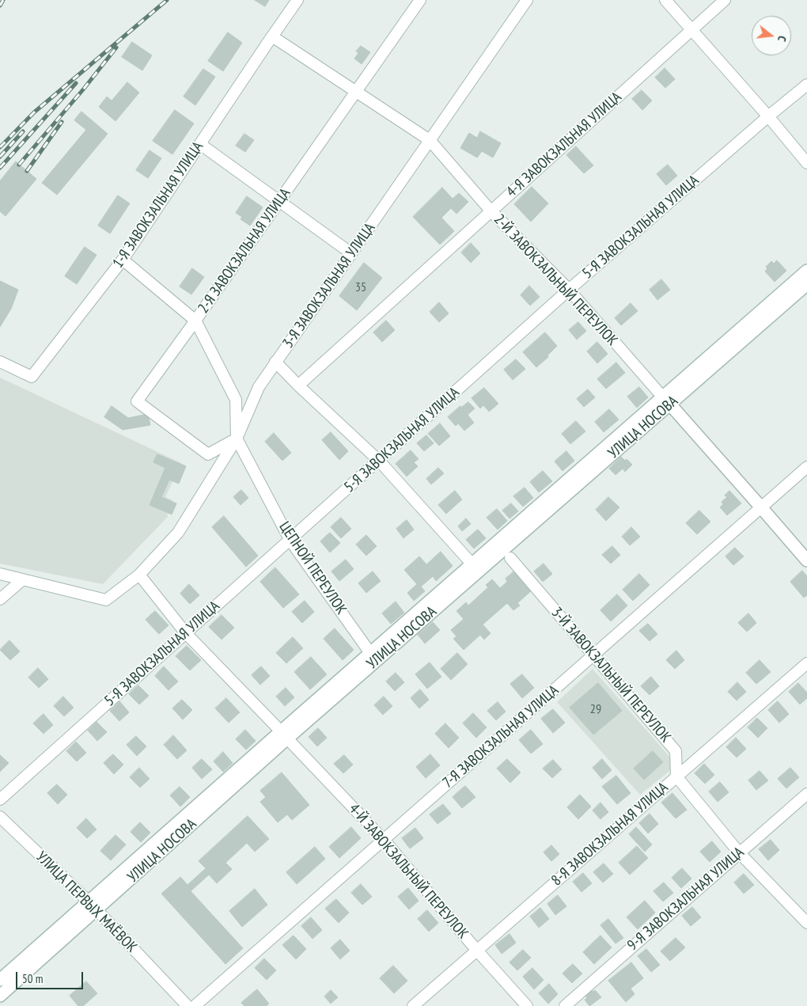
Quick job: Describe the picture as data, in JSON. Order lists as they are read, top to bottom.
{
  "streets": {
    "main road": ["2-Й ЗАВОКЗАЛЬНЫЙ ПЕРЕУЛОК", "УЛИЦА НОСОВА"],
    "street": [
      "4-Я ЗАВОКЗАЛЬНАЯ УЛИЦА",
      "1-Я ЗАВОКЗАЛЬНАЯ УЛИЦА",
      "5-Я ЗАВОКЗАЛЬНАЯ УЛИЦА",
      "2-Я ЗАВОКЗАЛЬНАЯ УЛИЦА",
      "3-Я ЗАВОКЗАЛЬНАЯ УЛИЦА",
      "ЦЕПНОЙ ПЕРЕУЛОК",
      "3-Й ЗАВОКЗАЛЬНЫЙ ПЕРЕУЛОК",
      "7-Я ЗАВОКЗАЛЬНАЯ УЛИЦА",
      "8-Я ЗАВОКЗАЛЬНАЯ УЛИЦА",
      "4-Й ЗАВОКЗАЛЬНЫЙ ПЕРЕУЛОК",
      "9-Я ЗАВОКЗАЛЬНАЯ УЛИЦА",
      "УЛИЦА ПЕРВЫХ МАЁВОК"
    ]
  },
  "crossings": [
    ["4-Я ЗАВОКЗАЛЬНАЯ УЛИЦА", "2-Й ЗАВОКЗАЛЬНЫЙ ПЕРЕУЛОК"],
    ["1-Я ЗАВОКЗАЛЬНАЯ УЛИЦА", "2-Й ЗАВОКЗАЛЬНЫЙ ПЕРЕУЛОК"],
    ["5-Я ЗАВОКЗАЛЬНАЯ УЛИЦА", "2-Й ЗАВОКЗАЛЬНЫЙ ПЕРЕУЛОК"],
    ["5-Я ЗАВОКЗАЛЬНАЯ УЛИЦА", "ЦЕПНОЙ ПЕРЕУЛОК"],
    ["5-Я ЗАВОКЗАЛЬНАЯ УЛИЦА", "4-Й ЗАВОКЗАЛЬНЫЙ ПЕРЕУЛОК"],
    ["2-Я ЗАВОКЗАЛЬНАЯ УЛИЦА", "2-Й ЗАВОКЗАЛЬНЫЙ ПЕРЕУЛОК"],
    ["2-Я ЗАВОКЗАЛЬНАЯ УЛИЦА", "3-Я ЗАВОКЗАЛЬНАЯ УЛИЦА"],
    ["2-Я ЗАВОКЗАЛЬНАЯ УЛИЦА", "ЦЕПНОЙ ПЕРЕУЛОК"],
    ["2-Й ЗАВОКЗАЛЬНЫЙ ПЕРЕУЛОК", "3-Я ЗАВОКЗАЛЬНАЯ УЛИЦА"],
    ["2-Й ЗАВОКЗАЛЬНЫЙ ПЕРЕУЛОК", "УЛИЦА НОСОВА"],
    ["2-Й ЗАВОКЗАЛЬНЫЙ ПЕРЕУЛОК", "7-Я ЗАВОКЗАЛЬНАЯ УЛИЦА"],
    ["3-Я ЗАВОКЗАЛЬНАЯ УЛИЦА", "ЦЕПНОЙ ПЕРЕУЛОК"],
    ["3-Я ЗАВОКЗАЛЬНАЯ УЛИЦА", "4-Й ЗАВОКЗАЛЬНЫЙ ПЕРЕУЛОК"],
    ["УЛИЦА НОСОВА", "ЦЕПНОЙ ПЕРЕУЛОК"],
    ["УЛИЦА НОСОВА", "4-Й ЗАВОКЗАЛЬНЫЙ ПЕРЕУЛОК"],
    ["УЛИЦА НОСОВА", "УЛИЦА ПЕРВЫХ МАЁВОК"],
    ["3-Й ЗАВОКЗАЛЬНЫЙ ПЕРЕУЛОК", "7-Я ЗАВОКЗАЛЬНАЯ УЛИЦА"],
    ["3-Й ЗАВОКЗАЛЬНЫЙ ПЕРЕУЛОК", "8-Я ЗАВОКЗАЛЬНАЯ УЛИЦА"],
    ["7-Я ЗАВОКЗАЛЬНАЯ УЛИЦА", "4-Й ЗАВОКЗАЛЬНЫЙ ПЕРЕУЛОК"],
    ["8-Я ЗАВОКЗАЛЬНАЯ УЛИЦА", "4-Й ЗАВОКЗАЛЬНЫЙ ПЕРЕУЛОК"]
  ],
  "house_numbers": ["35", "29"],
  "scale_bar": "50 m",
  "north": "right"
}
